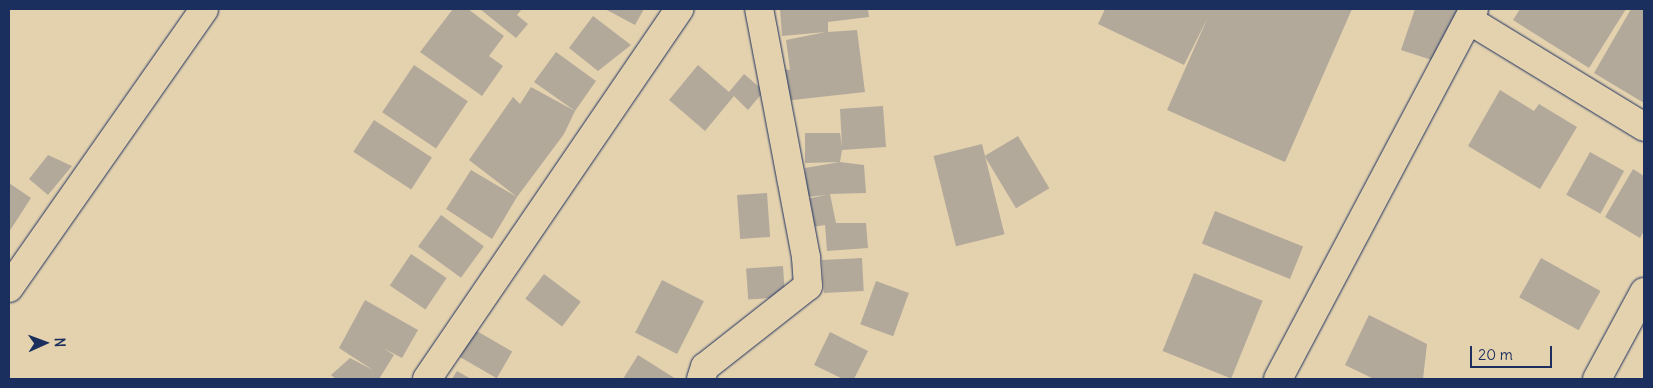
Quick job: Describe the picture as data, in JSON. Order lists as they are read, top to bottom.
{
  "scale_bar": "20 m",
  "north": "right"
}
